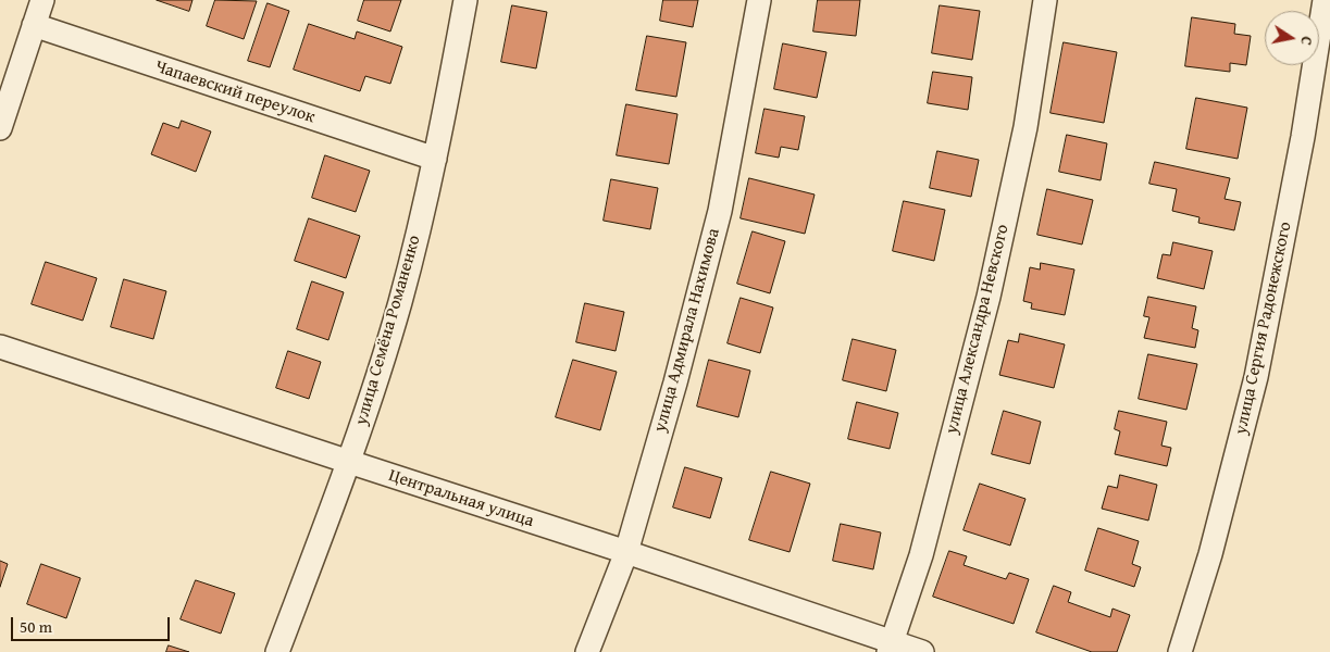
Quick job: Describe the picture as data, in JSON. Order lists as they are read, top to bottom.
{
  "streets": {
    "street": [
      "Чапаевский переулок",
      "улица Сергия Радонежского",
      "улица Александра Невского",
      "улица Семёна Романенко",
      "улица Адмирала Нахимова",
      "Центральная улица"
    ]
  },
  "crossings": [
    ["Чапаевский переулок", "улица Семёна Романенко"],
    ["улица Александра Невского", "Центральная улица"],
    ["улица Семёна Романенко", "Центральная улица"],
    ["улица Адмирала Нахимова", "Центральная улица"]
  ],
  "scale_bar": "50 m",
  "north": "right"
}
